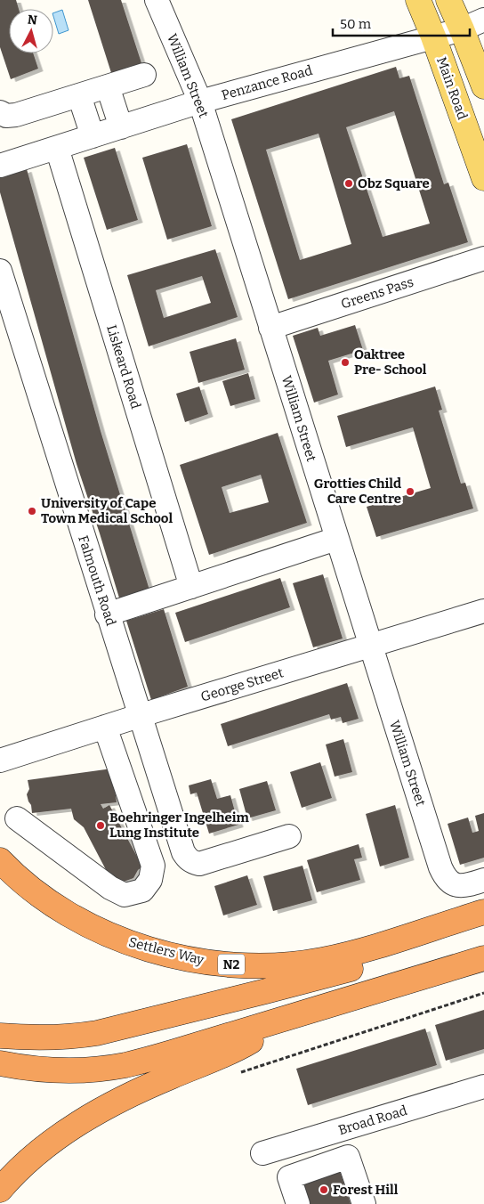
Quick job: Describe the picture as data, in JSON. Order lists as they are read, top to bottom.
{
  "streets": {
    "highway": ["Settlers Way", "N2"],
    "main road": ["Main Road"],
    "street": [
      "William Street",
      "Penzance Road",
      "Greens Pass",
      "Liskeard Road",
      "Falmouth Road",
      "George Street",
      "Broad Road"
    ]
  },
  "crossings": [
    ["William Street", "Penzance Road"],
    ["William Street", "Greens Pass"],
    ["William Street", "George Street"],
    ["Penzance Road", "Main Road"],
    ["Penzance Road", "Liskeard Road"],
    ["Falmouth Road", "George Street"]
  ],
  "places": [
    "Obz Square",
    "Oaktree Pre- School",
    "Grotties Child Care Centre",
    "University of Cape Town Medical School",
    "Boehringer Ingelheim Lung Institute",
    "Forest Hill"
  ],
  "scale_bar": "50 m",
  "north": "top"
}
